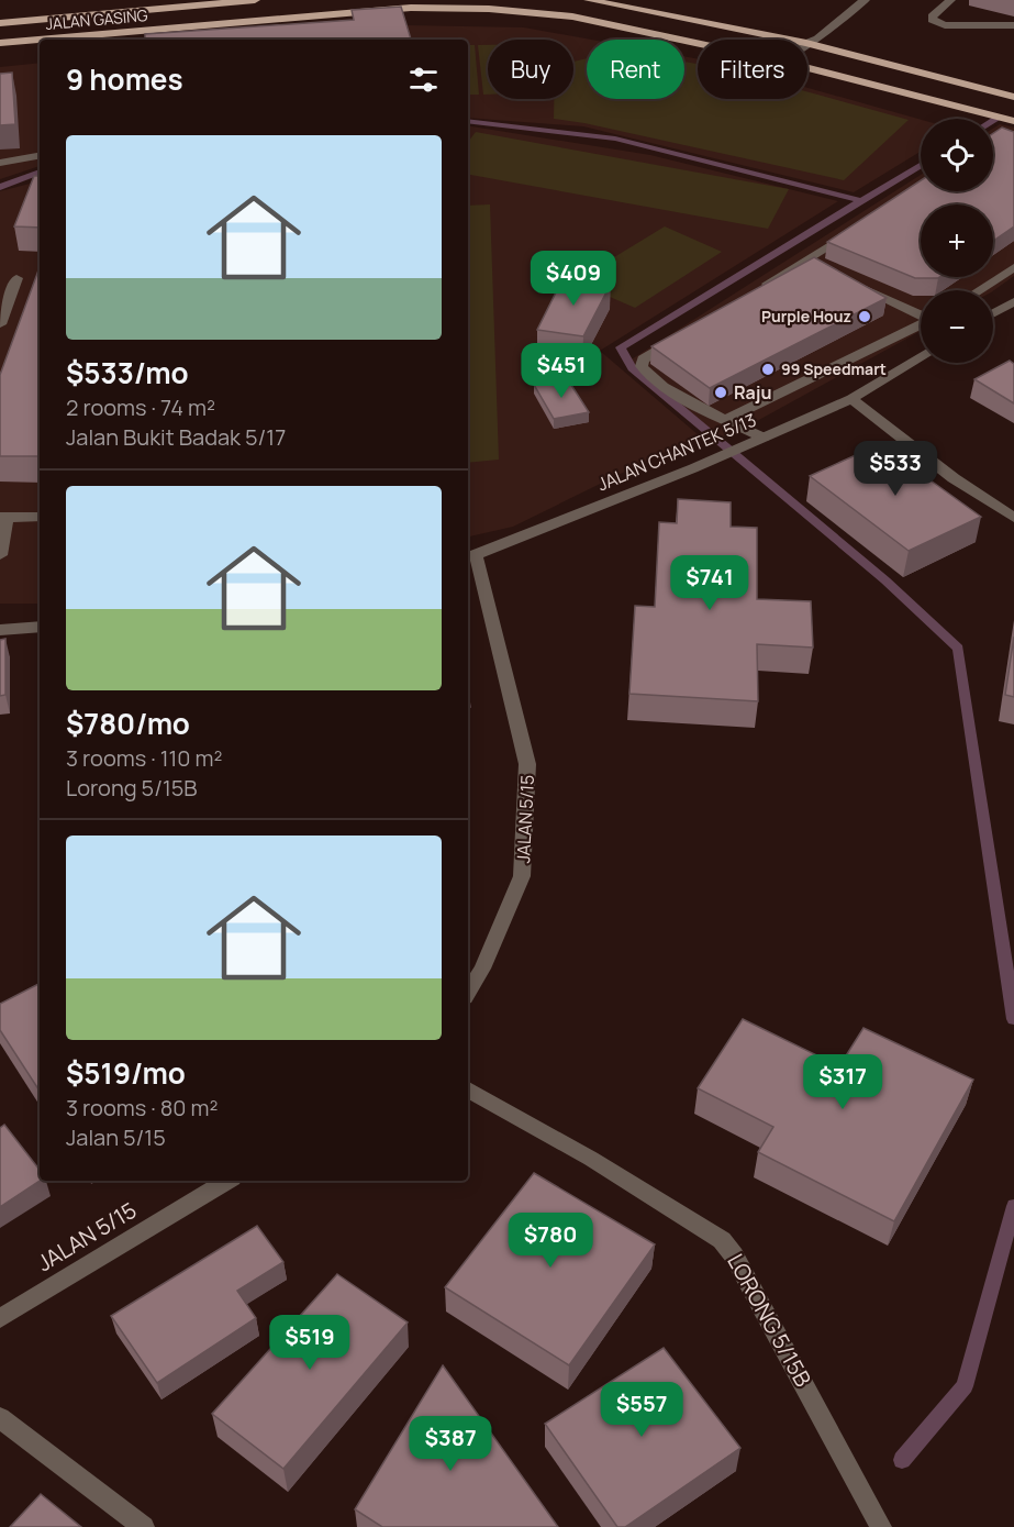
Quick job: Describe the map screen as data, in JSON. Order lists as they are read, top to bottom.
{
  "streets": {
    "main road": ["JALAN GASING"],
    "street": ["JALAN CHANTEK 5/13", "JALAN 5/15", "LORONG 5/15B"]
  },
  "crossings": [
    ["JALAN CHANTEK 5/13", "JALAN 5/15"]
  ],
  "places": ["Purple Houz", "99 Speedmart", "Raju"],
  "page": {
    "chip": ["Buy", "Rent", "Filters"],
    "heading": "9 homes",
    "map_buttons": ["+", "−"],
    "list": [
      {
        "name": "$533/mo",
        "note": "2 rooms · 74 m² · Jalan Bukit Badak 5/17"
      },
      {
        "name": "$780/mo",
        "note": "3 rooms · 110 m² · Lorong 5/15B"
      },
      {
        "name": "$519/mo",
        "note": "3 rooms · 80 m² · Jalan 5/15"
      }
    ],
    "price": [
      "$409",
      "$451",
      "$533",
      "$741",
      "$317",
      "$780",
      "$519",
      "$557",
      "$387"
    ]
  }
}
